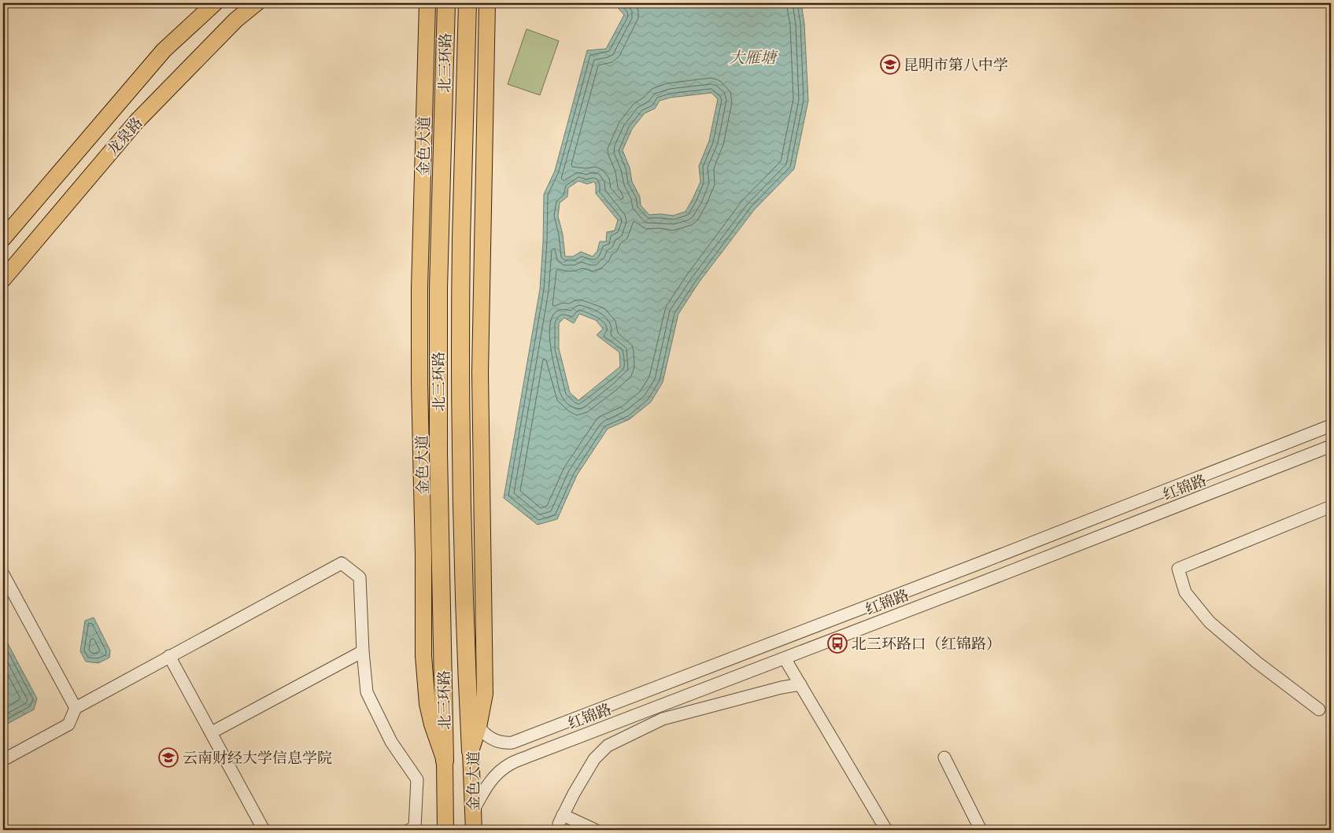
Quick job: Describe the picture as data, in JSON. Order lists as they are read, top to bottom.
{
  "streets": {
    "highway": ["北三环路"],
    "main road": ["龙泉路", "金色大道"],
    "street": ["红锦路"]
  },
  "crossings": [
    ["北三环路", "金色大道"],
    ["金色大道", "红锦路"]
  ],
  "water": ["大雁塘"],
  "places": {
    "school or university": ["昆明市第八中学", "云南财经大学信息学院"],
    "bus stop": ["北三环路口（红锦路）"]
  }
}
